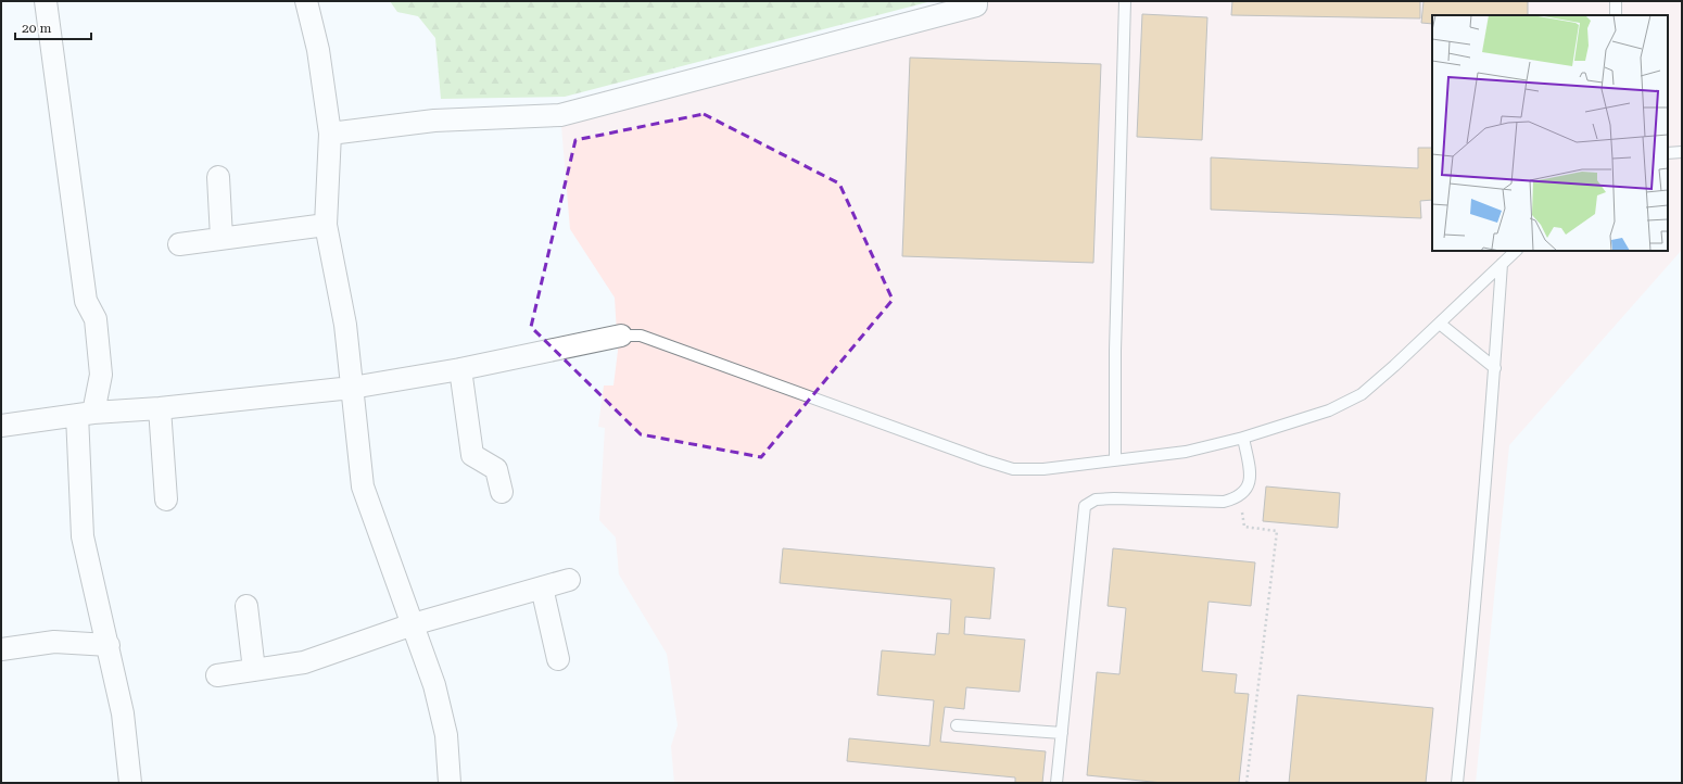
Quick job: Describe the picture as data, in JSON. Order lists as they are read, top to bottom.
{
  "scale_bar": "20 m"
}
